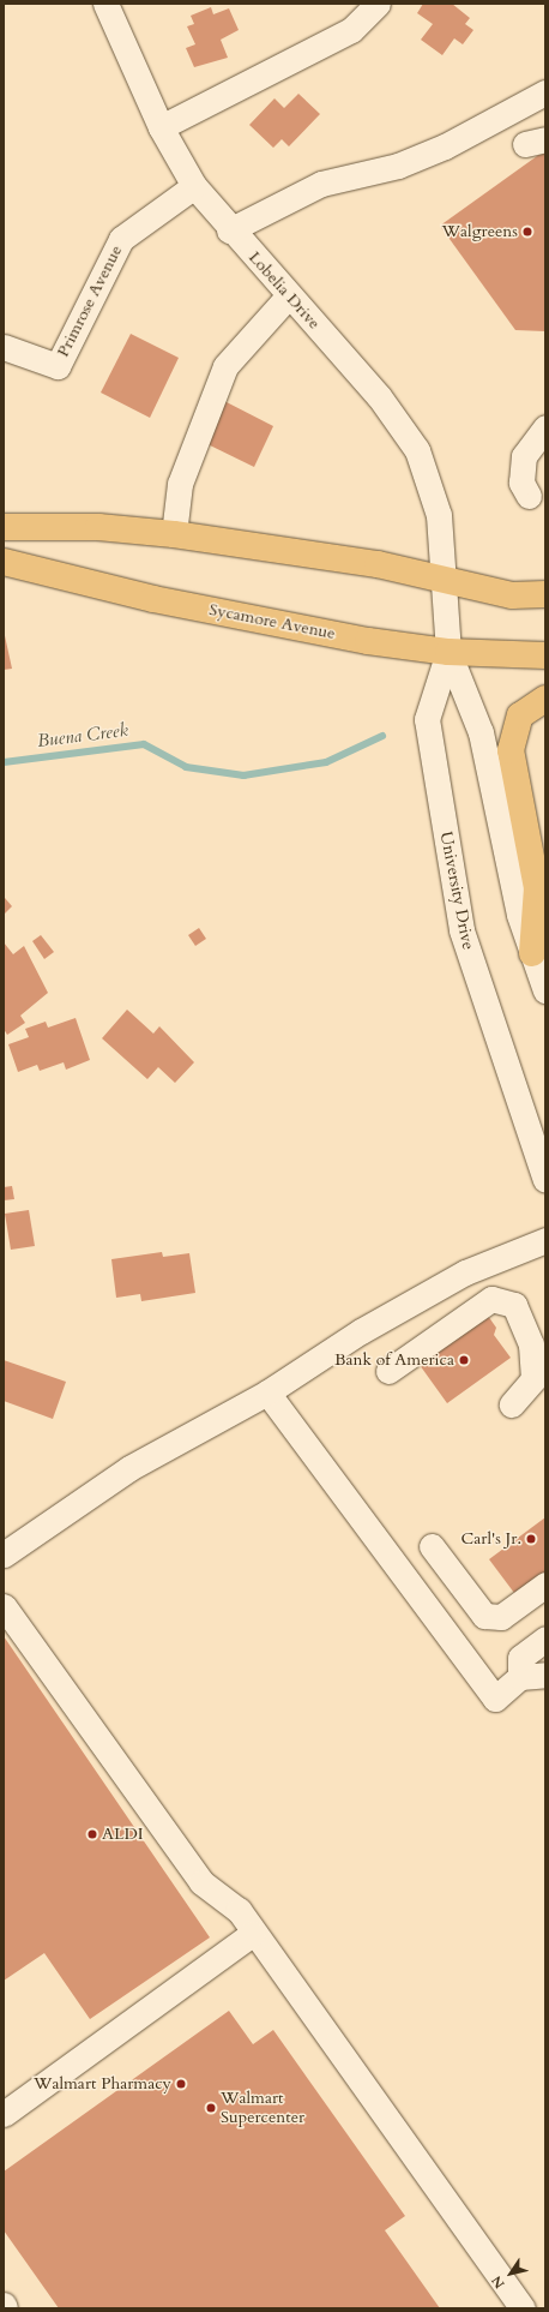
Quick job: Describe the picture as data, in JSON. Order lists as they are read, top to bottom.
{
  "streets": {
    "main road": ["Sycamore Avenue"],
    "street": ["Lobelia Drive", "Primrose Avenue", "University Drive"]
  },
  "crossings": [
    ["Lobelia Drive", "Primrose Avenue"],
    ["Lobelia Drive", "University Drive"],
    ["Sycamore Avenue", "University Drive"]
  ],
  "water": ["Buena Creek"],
  "places": [
    "Walgreens",
    "Bank of America",
    "Carl's Jr.",
    "ALDI",
    "Walmart Pharmacy",
    "Walmart Supercenter"
  ],
  "north": "bottom left"
}
